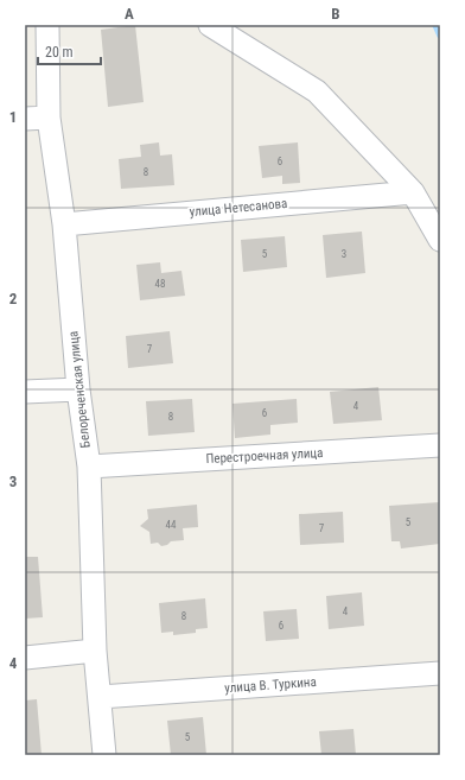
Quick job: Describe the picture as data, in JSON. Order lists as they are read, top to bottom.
{
  "streets": {
    "street": [
      "улица Нетесанова",
      "Белореченская улица",
      "Перестроечная улица",
      "улица В. Туркина"
    ]
  },
  "crossings": [
    ["улица Нетесанова", "Белореченская улица"],
    ["Белореченская улица", "Перестроечная улица"],
    ["Белореченская улица", "улица В. Туркина"]
  ],
  "house_numbers": [
    "6",
    "8",
    "5",
    "3",
    "48",
    "7",
    "4",
    "6",
    "8",
    "5",
    "44",
    "7",
    "4",
    "8",
    "6",
    "5"
  ],
  "scale_bar": "20 m",
  "grid": {
    "columns": ["A", "B"],
    "rows": [
      "1",
      "2",
      "3",
      "4"
    ]
  }
}
